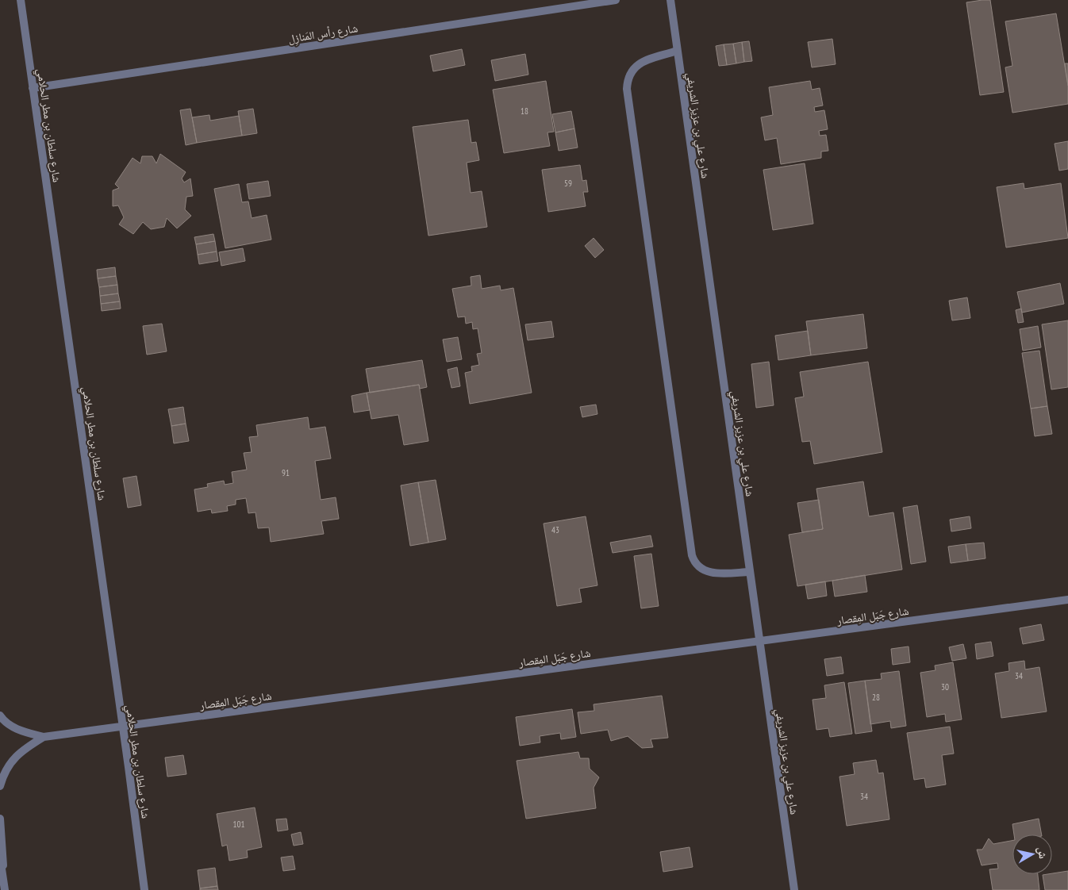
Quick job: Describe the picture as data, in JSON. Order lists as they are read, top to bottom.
{
  "streets": {
    "street": [
      "شارع رأس المَنازِل",
      "شارع سلطان بن مطر الحلامي",
      "شارع علي بن عزيز الشريفي",
      "شارع جَبَل المِقصار"
    ]
  },
  "crossings": [
    ["شارع رأس المَنازِل", "شارع سلطان بن مطر الحلامي"],
    ["شارع سلطان بن مطر الحلامي", "شارع جَبَل المِقصار"],
    ["شارع علي بن عزيز الشريفي", "شارع جَبَل المِقصار"]
  ],
  "house_numbers": [
    "18",
    "59",
    "91",
    "43",
    "34",
    "30",
    "28",
    "34",
    "101"
  ],
  "north": "right"
}
